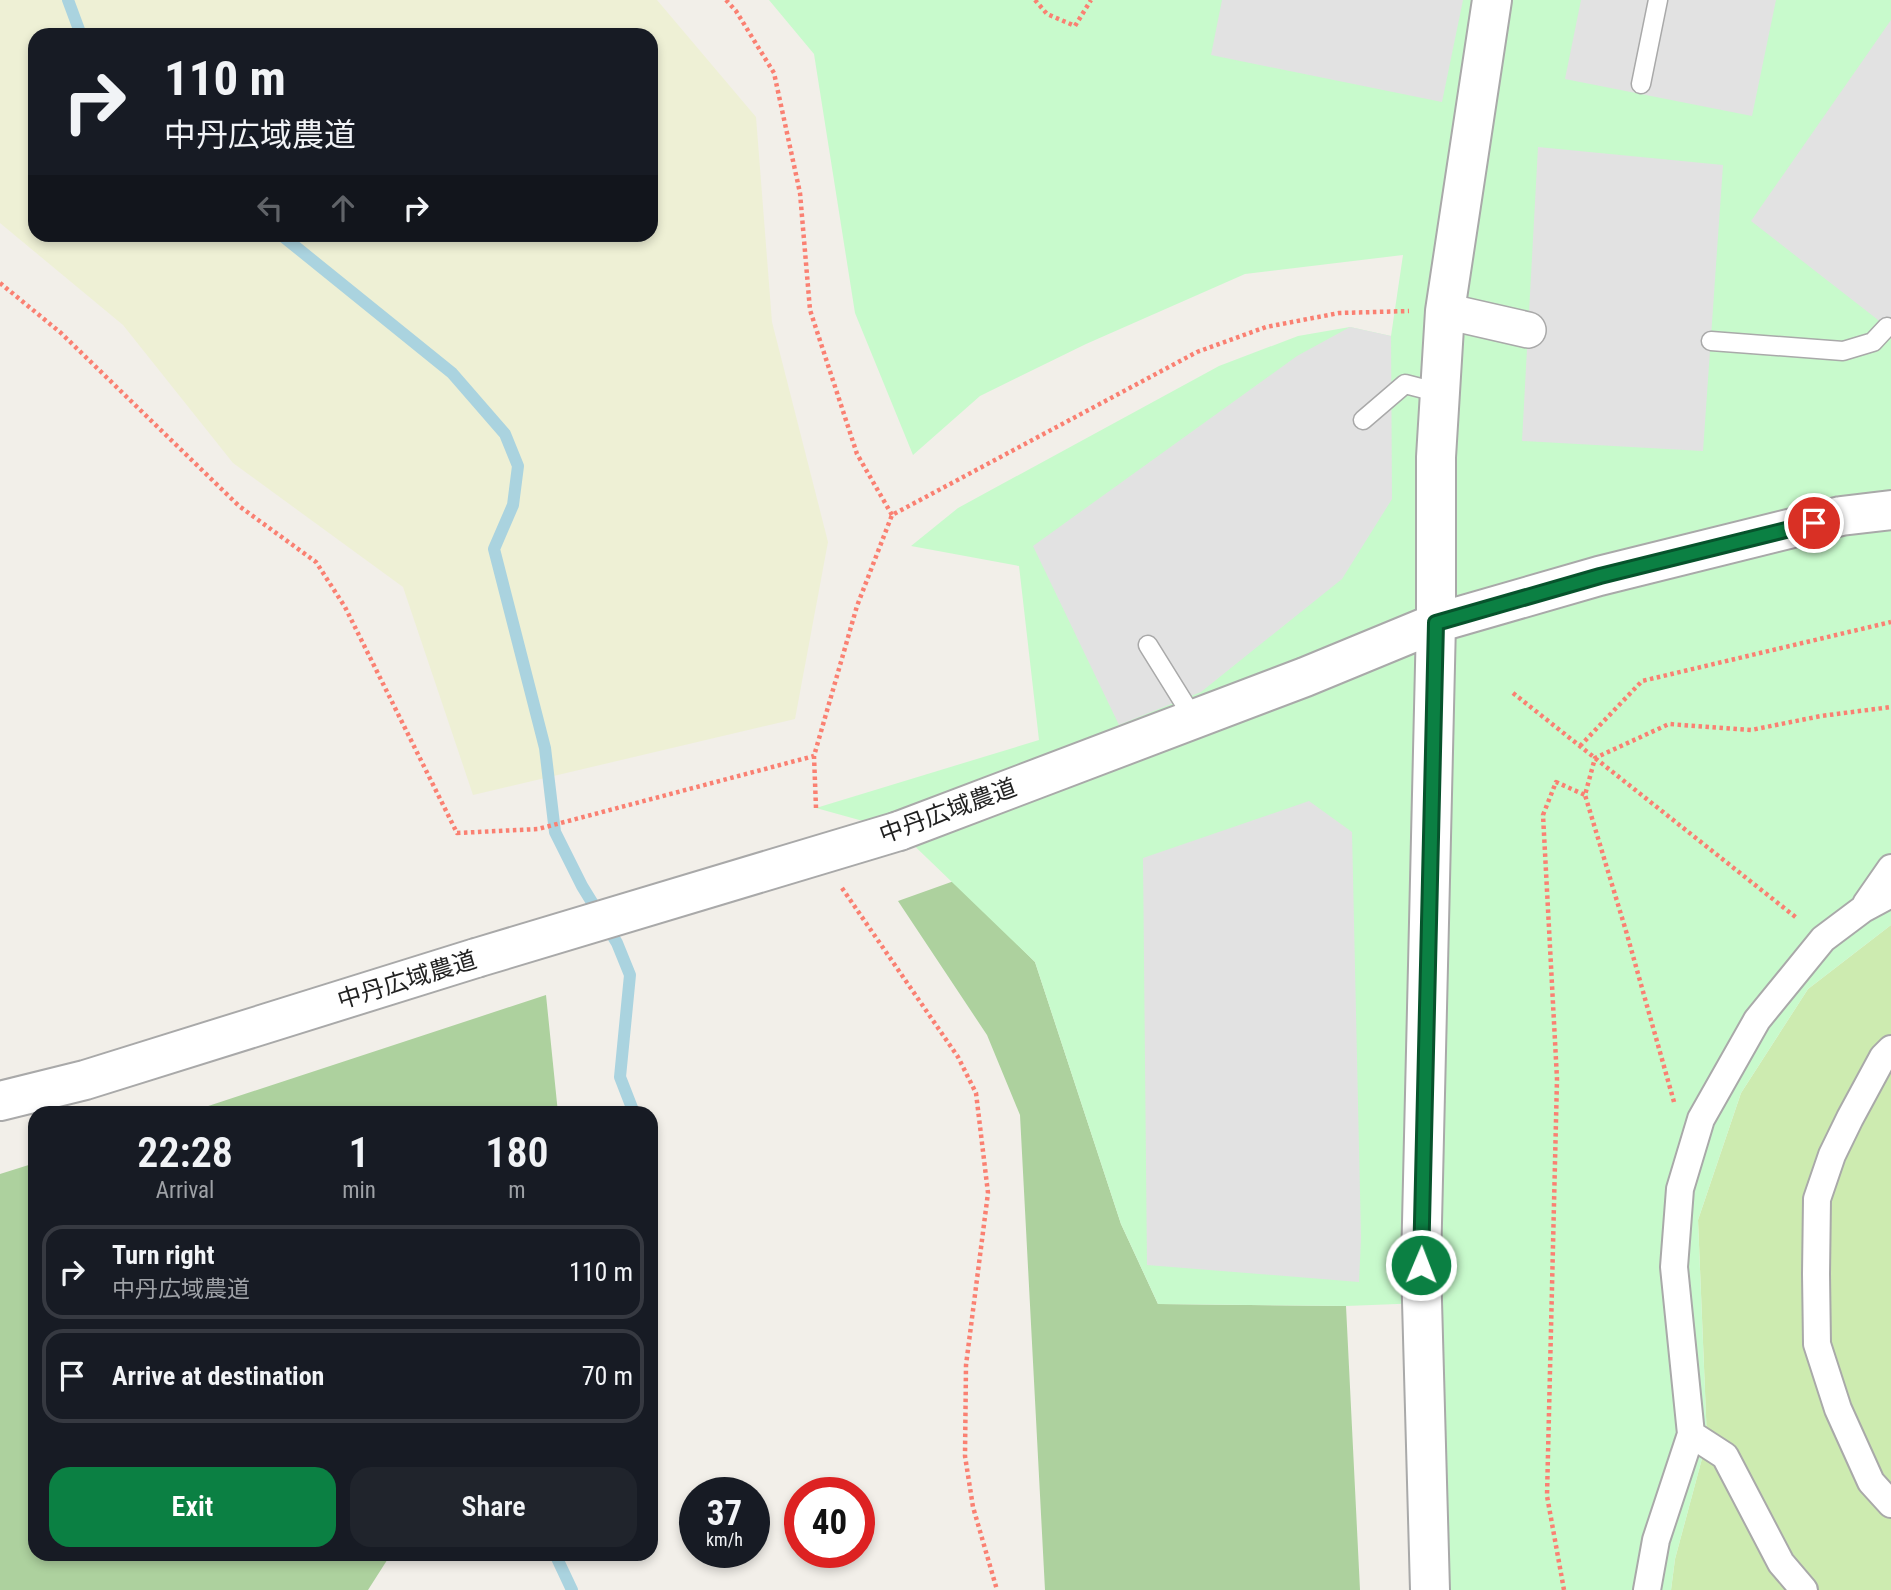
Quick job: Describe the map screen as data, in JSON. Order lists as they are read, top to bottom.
{
  "streets": {
    "street": ["中丹広域農道"]
  },
  "page": {
    "turn": ["110 m", "中丹広域農道"],
    "eta": [
      "22:28",
      "Arrival",
      "1",
      "min",
      "180",
      "m"
    ],
    "list": [
      {
        "name": "Turn right",
        "note": "中丹広域農道",
        "value": "110 m"
      },
      {
        "name": "Arrive at destination",
        "value": "70 m"
      }
    ],
    "buttons": ["Exit", "Share"],
    "speed": "37 km/h",
    "limit": "40"
  }
}
